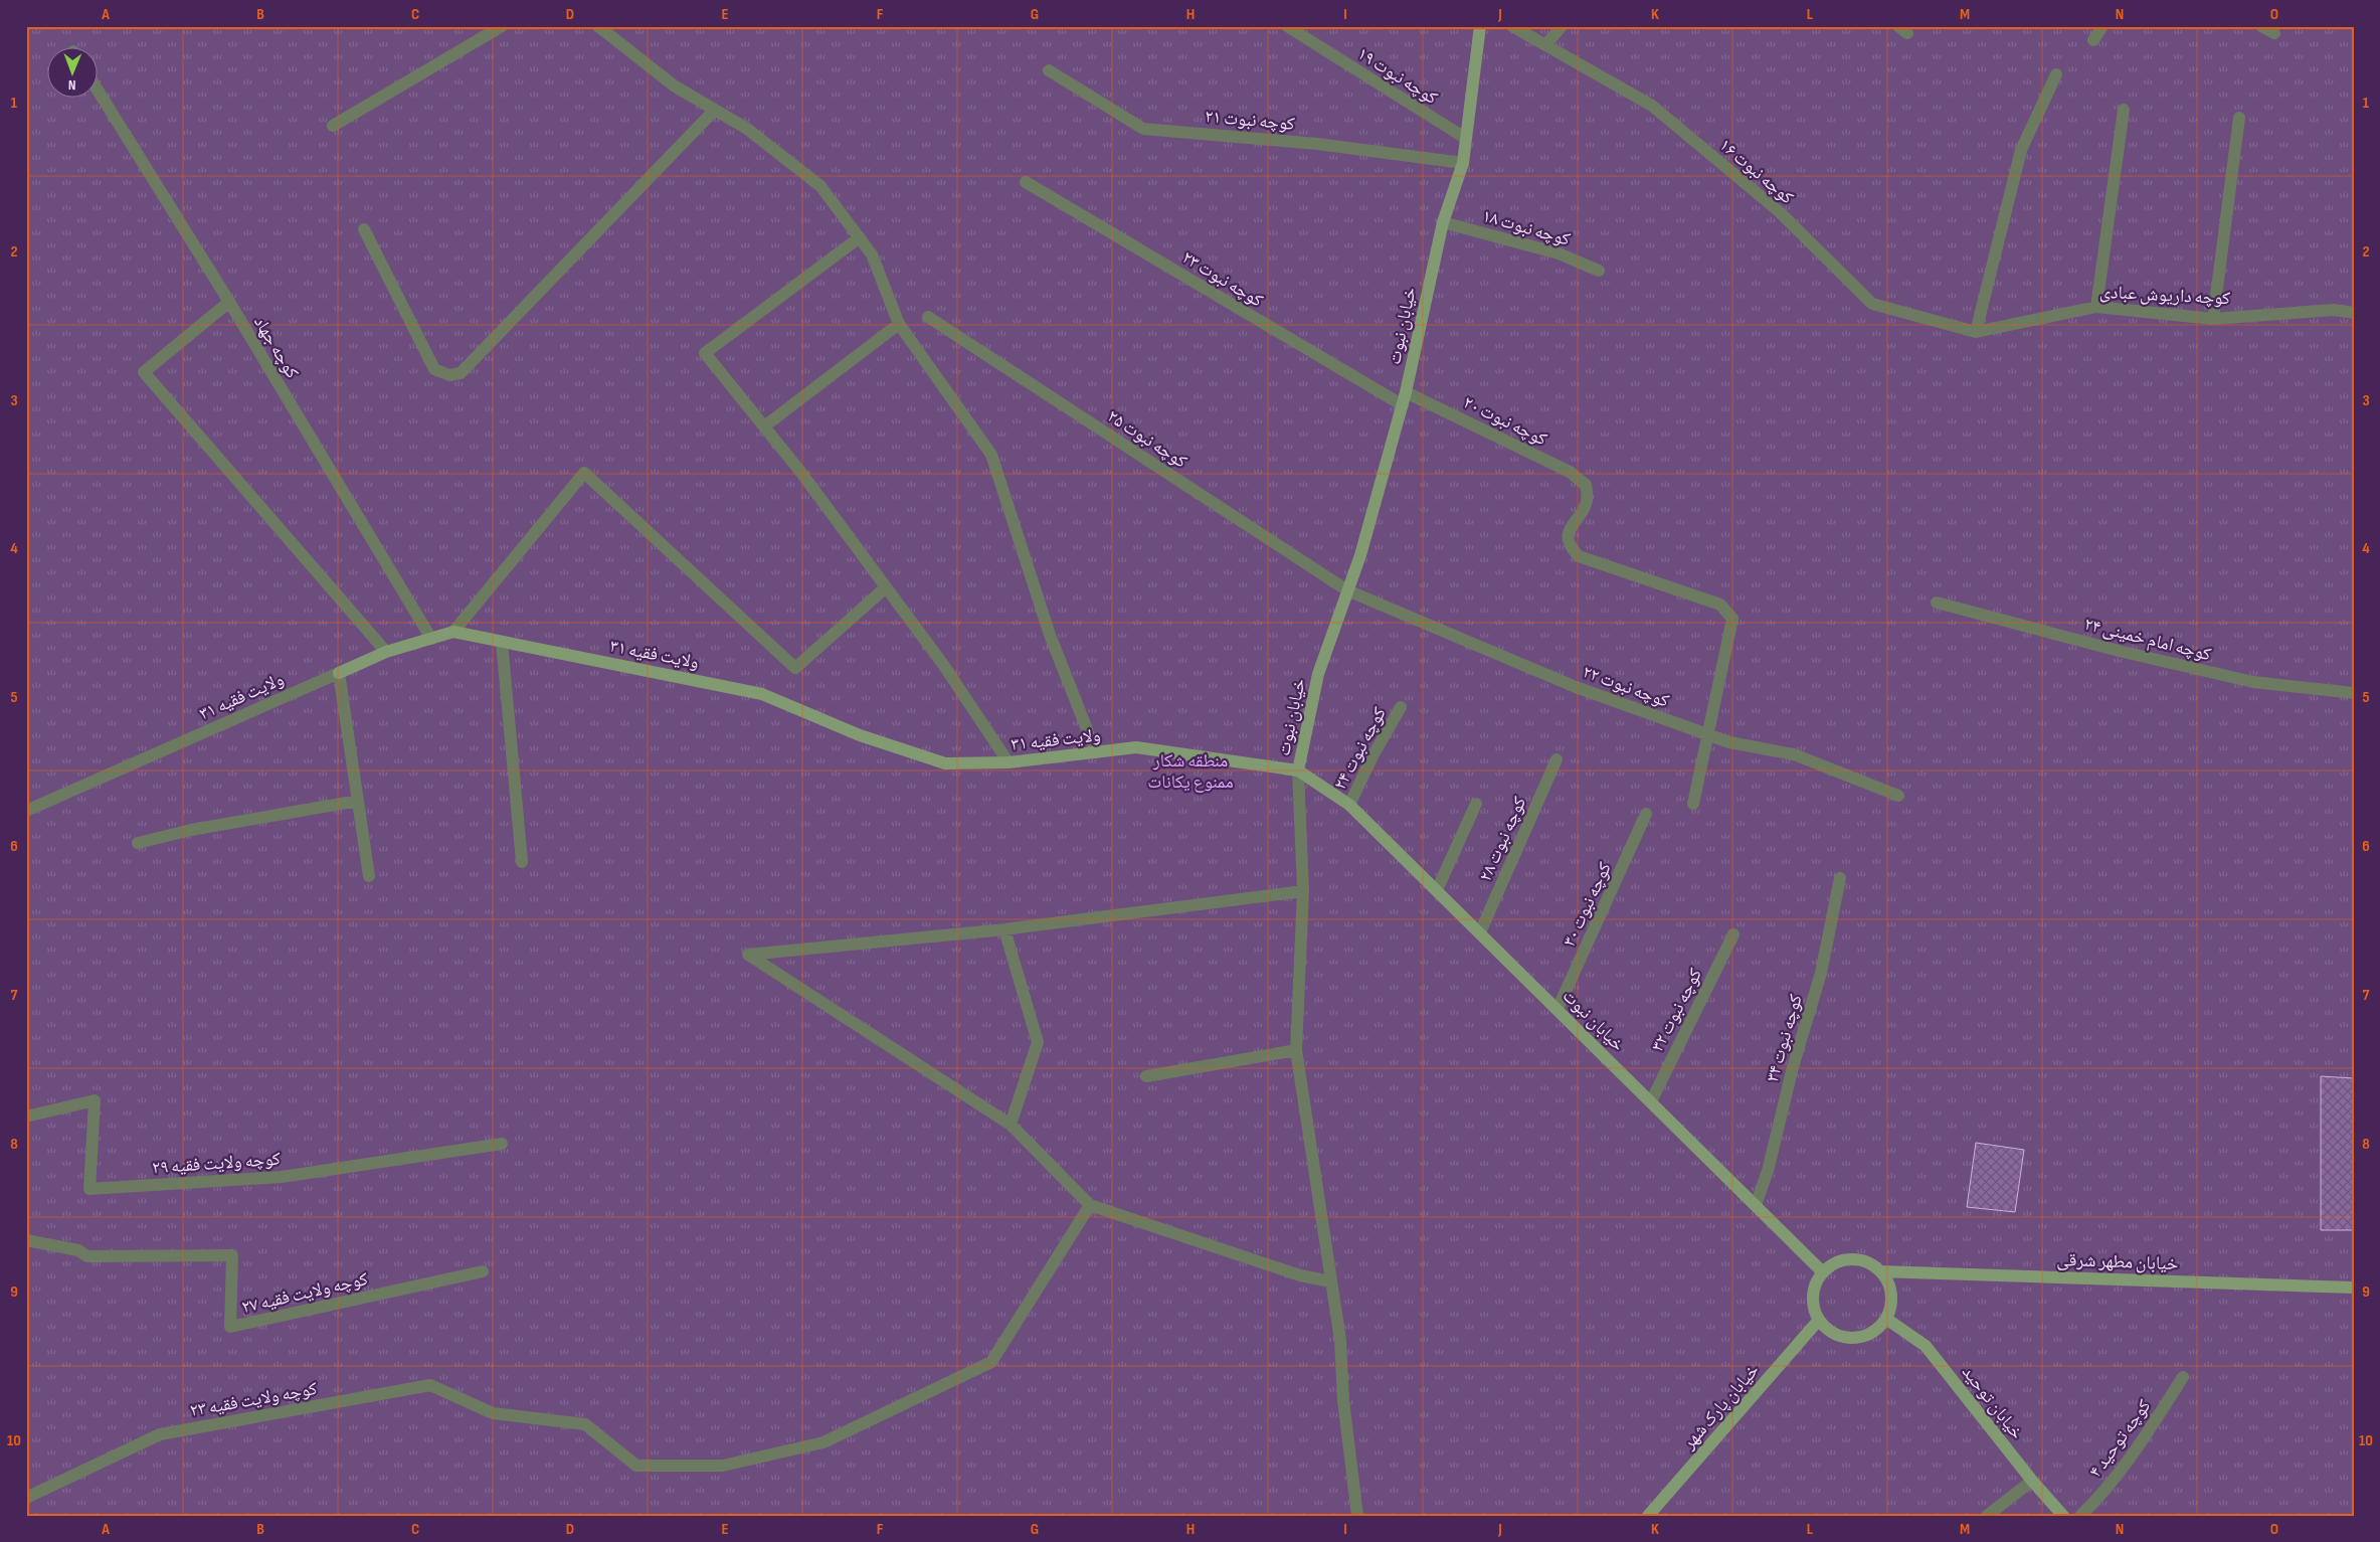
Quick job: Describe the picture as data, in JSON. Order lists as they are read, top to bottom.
{
  "streets": {
    "street": [
      "کوچه نبوت ۱۹",
      "کوچه نبوت ۲۱",
      "کوچه نبوت ۱۶",
      "کوچه نبوت ۱۸",
      "کوچه نبوت ۲۳",
      "کوچه داریوش عبادی",
      "خیابان نبوت",
      "کوچه جهاد",
      "کوچه نبوت ۲۰",
      "کوچه نبوت ۲۵",
      "کوچه امام خمینی ۲۴",
      "ولایت فقیه ۳۱",
      "کوچه نبوت ۲۲",
      "کوچه نبوت ۲۴",
      "کوچه نبوت ۲۸",
      "کوچه نبوت ۳۰",
      "کوچه نبوت ۳۲",
      "کوچه نبوت ۳۴",
      "کوچه ولایت فقیه ۲۹",
      "خیابان مطهر شرقی",
      "کوچه ولایت فقیه ۲۷",
      "کوچه ولایت فقیه ۲۳",
      "خیابان توحید",
      "خیابان پارک شهر",
      "کوچه توحید ۴"
    ]
  },
  "crossings": [
    ["کوچه نبوت ۱۹", "خیابان نبوت"],
    ["کوچه نبوت ۲۱", "خیابان نبوت"],
    ["کوچه نبوت ۱۶", "کوچه داریوش عبادی"],
    ["کوچه نبوت ۱۸", "خیابان نبوت"],
    ["کوچه نبوت ۲۳", "خیابان نبوت"],
    ["خیابان نبوت", "کوچه نبوت ۲۰"],
    ["خیابان نبوت", "کوچه نبوت ۲۵"],
    ["خیابان نبوت", "ولایت فقیه ۳۱"],
    ["خیابان نبوت", "کوچه نبوت ۲۲"],
    ["خیابان نبوت", "کوچه نبوت ۲۴"],
    ["خیابان نبوت", "کوچه نبوت ۲۸"],
    ["خیابان نبوت", "کوچه نبوت ۳۰"],
    ["خیابان نبوت", "کوچه نبوت ۳۲"],
    ["خیابان نبوت", "کوچه نبوت ۳۴"],
    ["خیابان نبوت", "خیابان مطهر شرقی"],
    ["خیابان نبوت", "خیابان توحید"],
    ["خیابان نبوت", "خیابان پارک شهر"],
    ["کوچه جهاد", "ولایت فقیه ۳۱"],
    ["کوچه نبوت ۲۰", "کوچه نبوت ۲۲"],
    ["کوچه نبوت ۲۵", "کوچه نبوت ۲۲"],
    ["خیابان مطهر شرقی", "خیابان توحید"],
    ["خیابان مطهر شرقی", "خیابان پارک شهر"],
    ["خیابان توحید", "خیابان پارک شهر"]
  ],
  "parks": ["منطقه شکار ممنوع یکانات"],
  "north": "bottom",
  "grid": {
    "columns": [
      "A",
      "B",
      "C",
      "D",
      "E",
      "F",
      "G",
      "H",
      "I",
      "J",
      "K",
      "L",
      "M",
      "N",
      "O"
    ],
    "rows": [
      "1",
      "2",
      "3",
      "4",
      "5",
      "6",
      "7",
      "8",
      "9",
      "10"
    ]
  }
}
